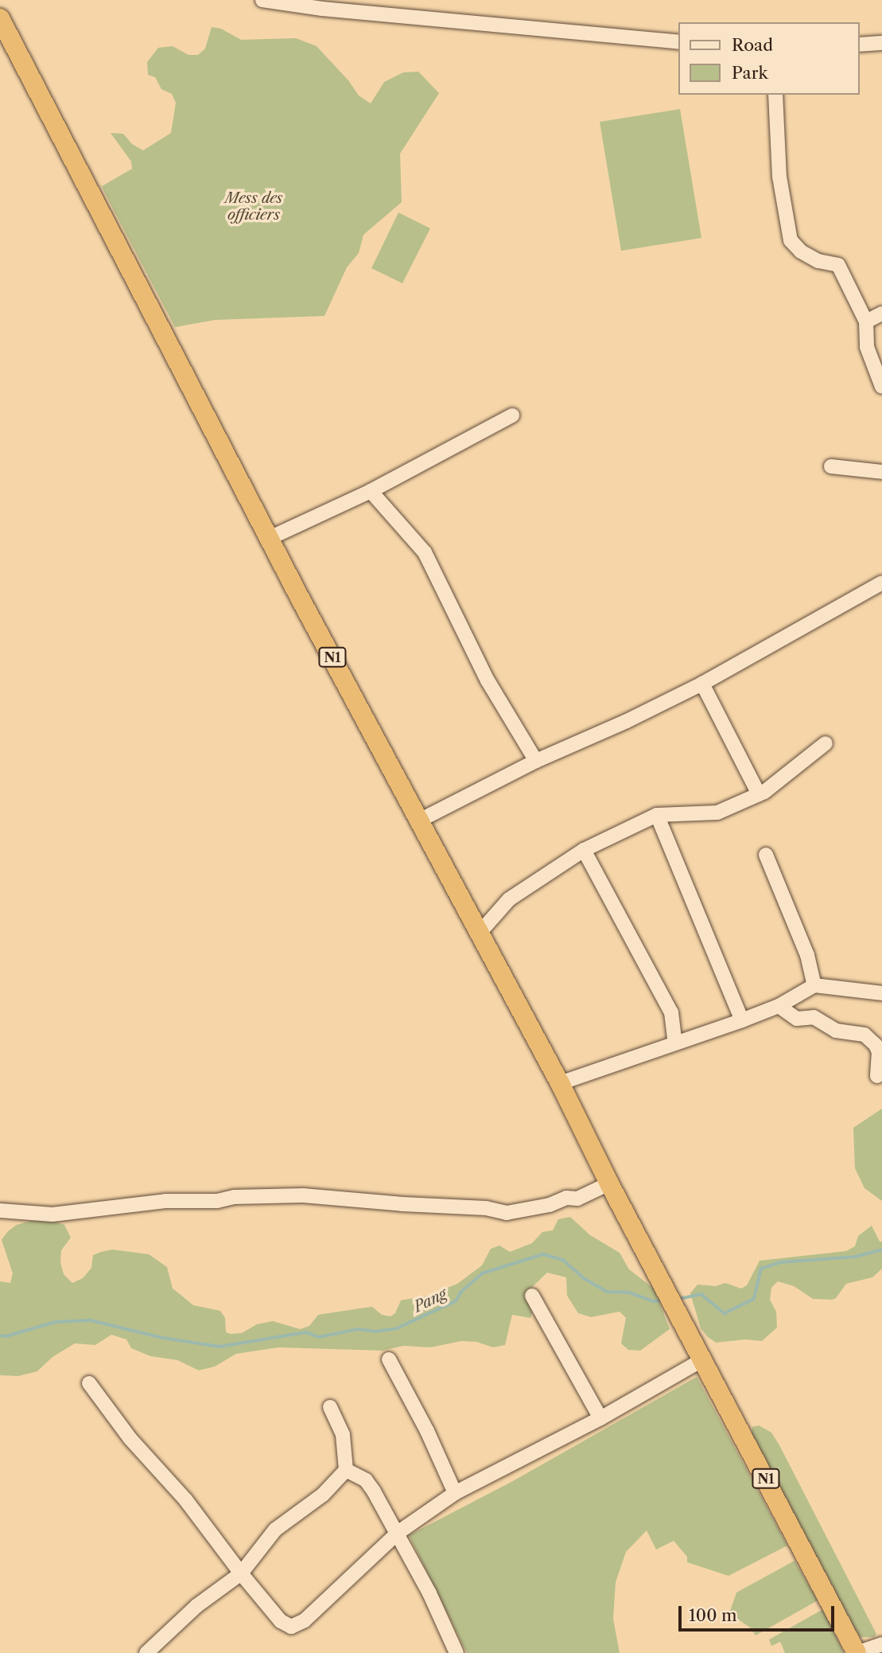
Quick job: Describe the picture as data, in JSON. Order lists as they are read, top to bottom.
{
  "streets": {
    "highway": ["N1"]
  },
  "water": ["Pang"],
  "parks": ["Mess des officiers"],
  "legend": ["Road", "Park"],
  "scale_bar": "100 m"
}
